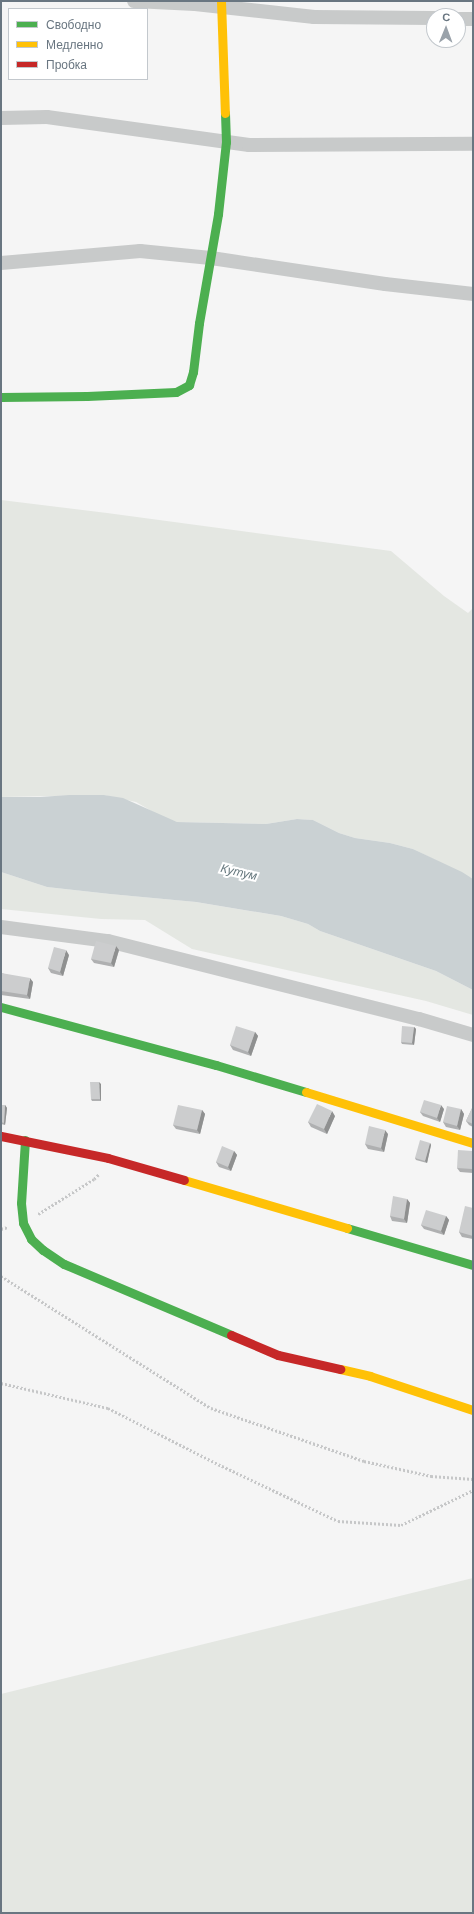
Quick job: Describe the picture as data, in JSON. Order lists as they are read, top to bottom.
{
  "water": ["Кутум"],
  "legend": ["Свободно", "Медленно", "Пробка"],
  "north": "top"
}
